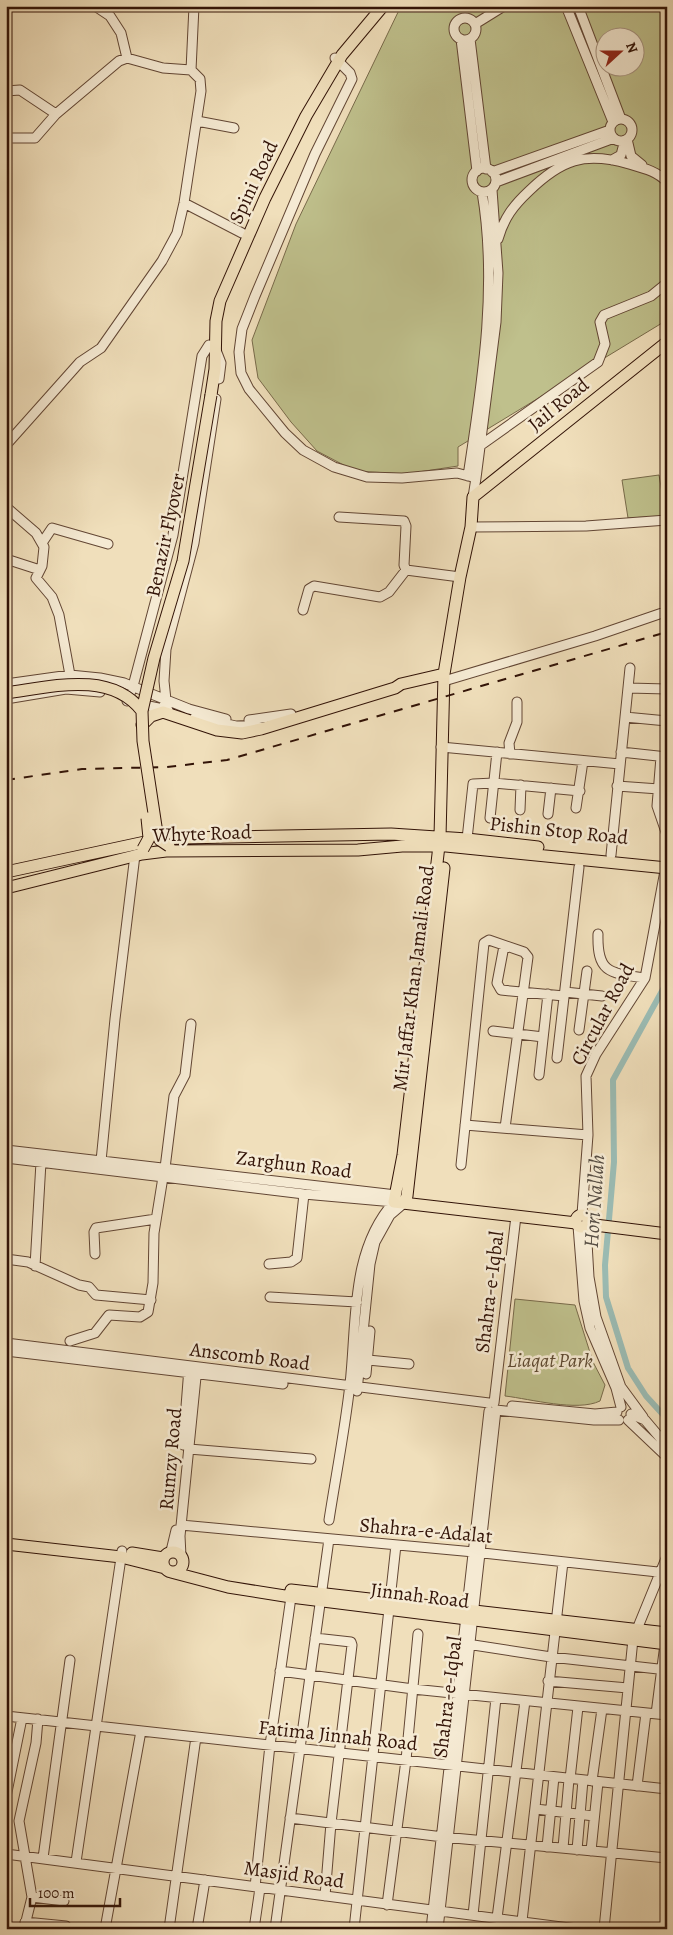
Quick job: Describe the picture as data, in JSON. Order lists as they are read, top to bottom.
{
  "streets": {
    "main road": [
      "Spini Road",
      "Jail Road",
      "Benazir Flyover",
      "Pishin Stop Road",
      "Whyte Road",
      "Mir Jaffar Khan Jamali Road",
      "Zarghun Road",
      "Jinnah Road"
    ],
    "street": [
      "Circular Road",
      "Shahra-e-Iqbal",
      "Anscomb Road",
      "Rumzy Road",
      "Shahra-e-Adalat",
      "Fatima Jinnah Road",
      "Masjid Road"
    ]
  },
  "crossings": [
    ["Spini Road", "Benazir Flyover"],
    ["Benazir Flyover", "Whyte Road"],
    ["Pishin Stop Road", "Whyte Road"],
    ["Pishin Stop Road", "Circular Road"],
    ["Whyte Road", "Mir Jaffar Khan Jamali Road"],
    ["Mir Jaffar Khan Jamali Road", "Zarghun Road"],
    ["Circular Road", "Zarghun Road"],
    ["Circular Road", "Anscomb Road"],
    ["Zarghun Road", "Shahra-e-Iqbal"],
    ["Shahra-e-Iqbal", "Anscomb Road"],
    ["Shahra-e-Iqbal", "Shahra-e-Adalat"],
    ["Shahra-e-Iqbal", "Jinnah Road"],
    ["Shahra-e-Iqbal", "Fatima Jinnah Road"],
    ["Shahra-e-Iqbal", "Masjid Road"],
    ["Anscomb Road", "Rumzy Road"],
    ["Rumzy Road", "Shahra-e-Adalat"],
    ["Rumzy Road", "Jinnah Road"]
  ],
  "water": ["Hori Nallah"],
  "parks": ["Liaqat Park"],
  "scale_bar": "100 m",
  "north": "right"
}
